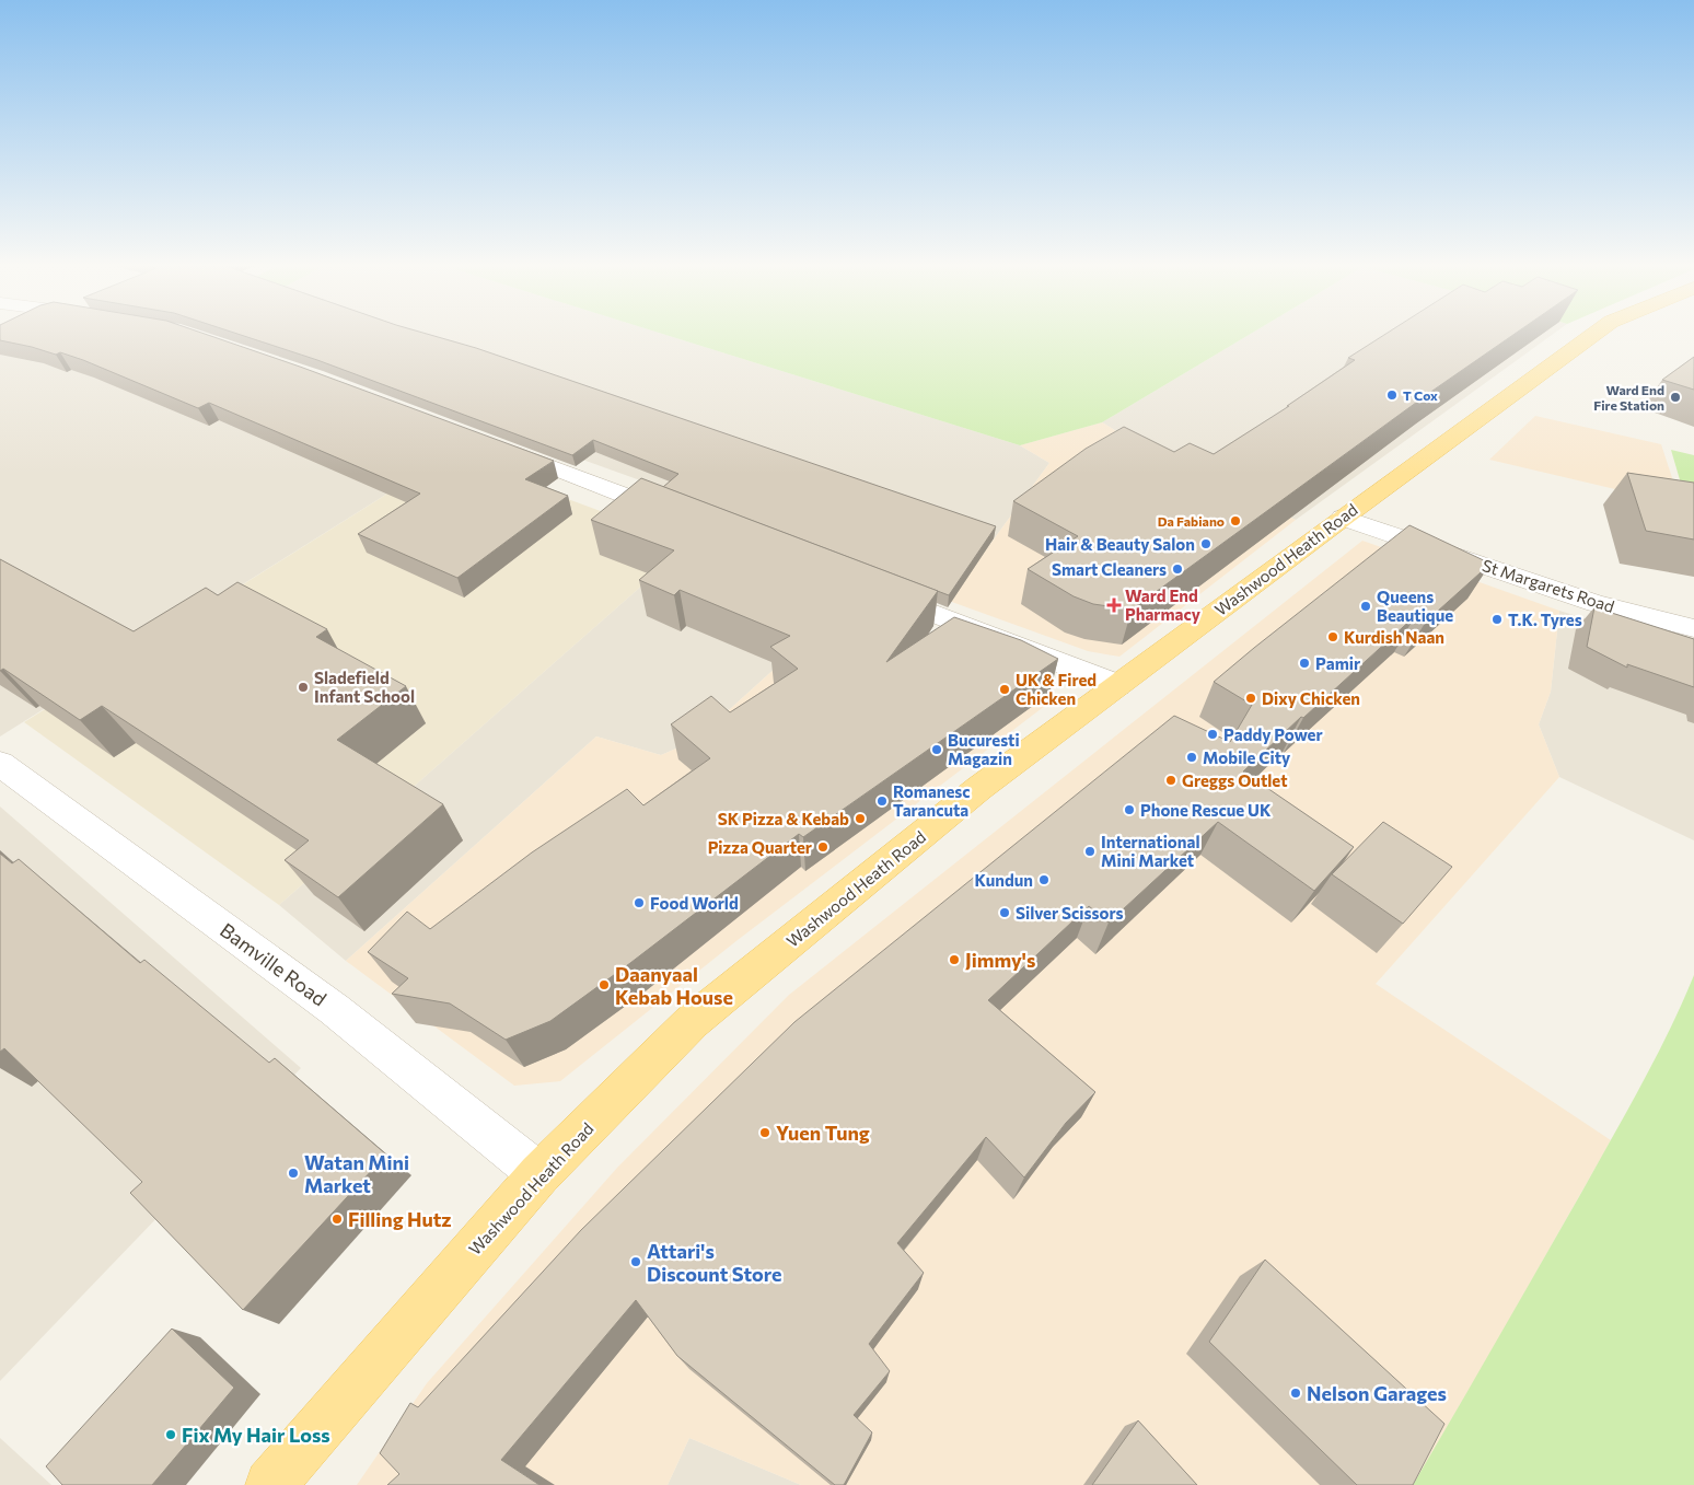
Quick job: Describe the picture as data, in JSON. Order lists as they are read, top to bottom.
{
  "streets": {
    "main road": ["Washwood Heath Road"],
    "street": ["St Margarets Road", "Bamville Road"]
  },
  "crossings": [
    ["Washwood Heath Road", "St Margarets Road"],
    ["Washwood Heath Road", "Bamville Road"]
  ],
  "places": {
    "other": [
      "T Cox",
      "Ward End Fire Station",
      "Da Fabiano",
      "Hair & Beauty Salon",
      "Smart Cleaners",
      "Queens Beautique",
      "T.K. Tyres",
      "Kurdish Naan",
      "Pamir",
      "Sladefield Infant School",
      "UK & Fired Chicken",
      "Dixy Chicken",
      "Paddy Power",
      "Bucuresti Magazin",
      "Mobile City",
      "Greggs Outlet",
      "Romanesc Tarancuta",
      "Phone Rescue UK",
      "SK Pizza & Kebab",
      "Pizza Quarter",
      "International Mini Market",
      "Kundun",
      "Food World",
      "Silver Scissors",
      "Jimmy's",
      "Daanyaal Kebab House",
      "Yuen Tung",
      "Watan Mini Market",
      "Filling Hutz",
      "Attari's Discount Store",
      "Nelson Garages",
      "Fix My Hair Loss"
    ],
    "health": ["Ward End Pharmacy"]
  }
}
